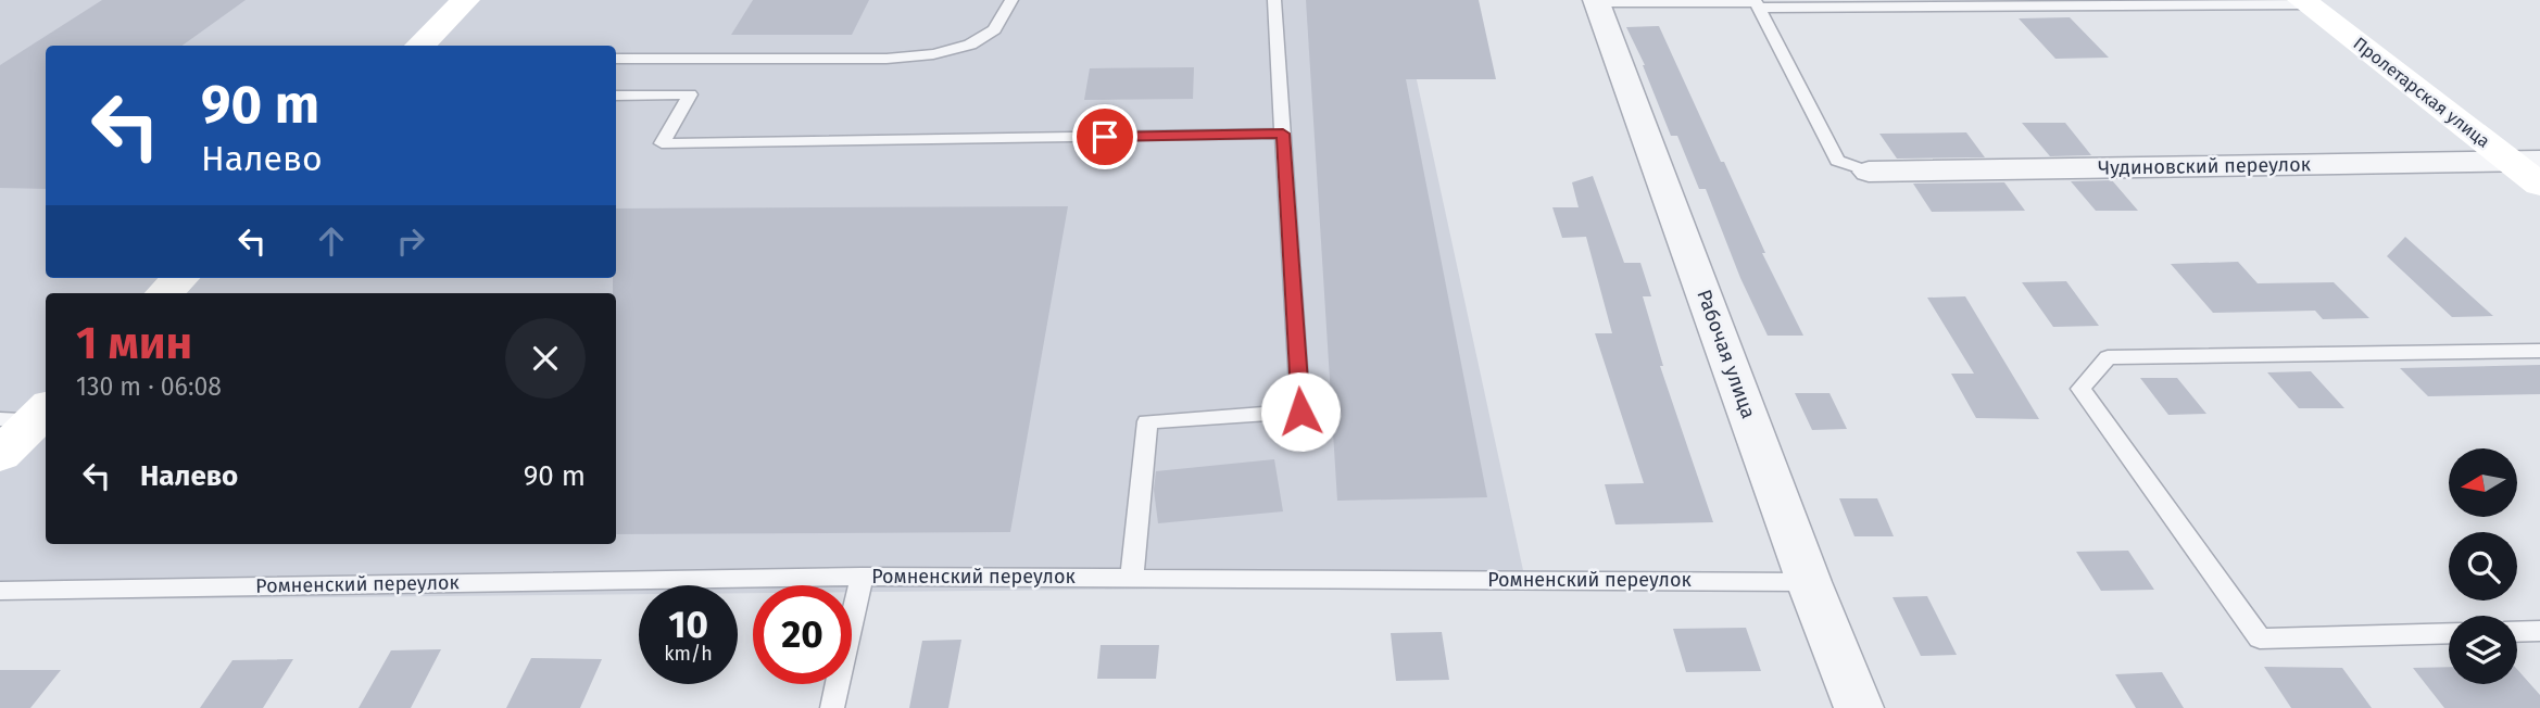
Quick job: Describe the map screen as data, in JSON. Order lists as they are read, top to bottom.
{
  "streets": {
    "street": ["Пролетарская улица", "Чудиновский переулок", "Рабочая улица"],
    "lane": ["Ромненский переулок"]
  },
  "crossings": [
    ["Пролетарская улица", "Чудиновский переулок"],
    ["Рабочая улица", "Ромненский переулок"]
  ],
  "north": "left",
  "page": {
    "turn": ["90 m", "Налево"],
    "heading": ["1 мин", "130 m · 06:08"],
    "list": [
      {
        "name": "Налево",
        "value": "90 m"
      }
    ],
    "speed": "10 km/h",
    "limit": "20"
  }
}
